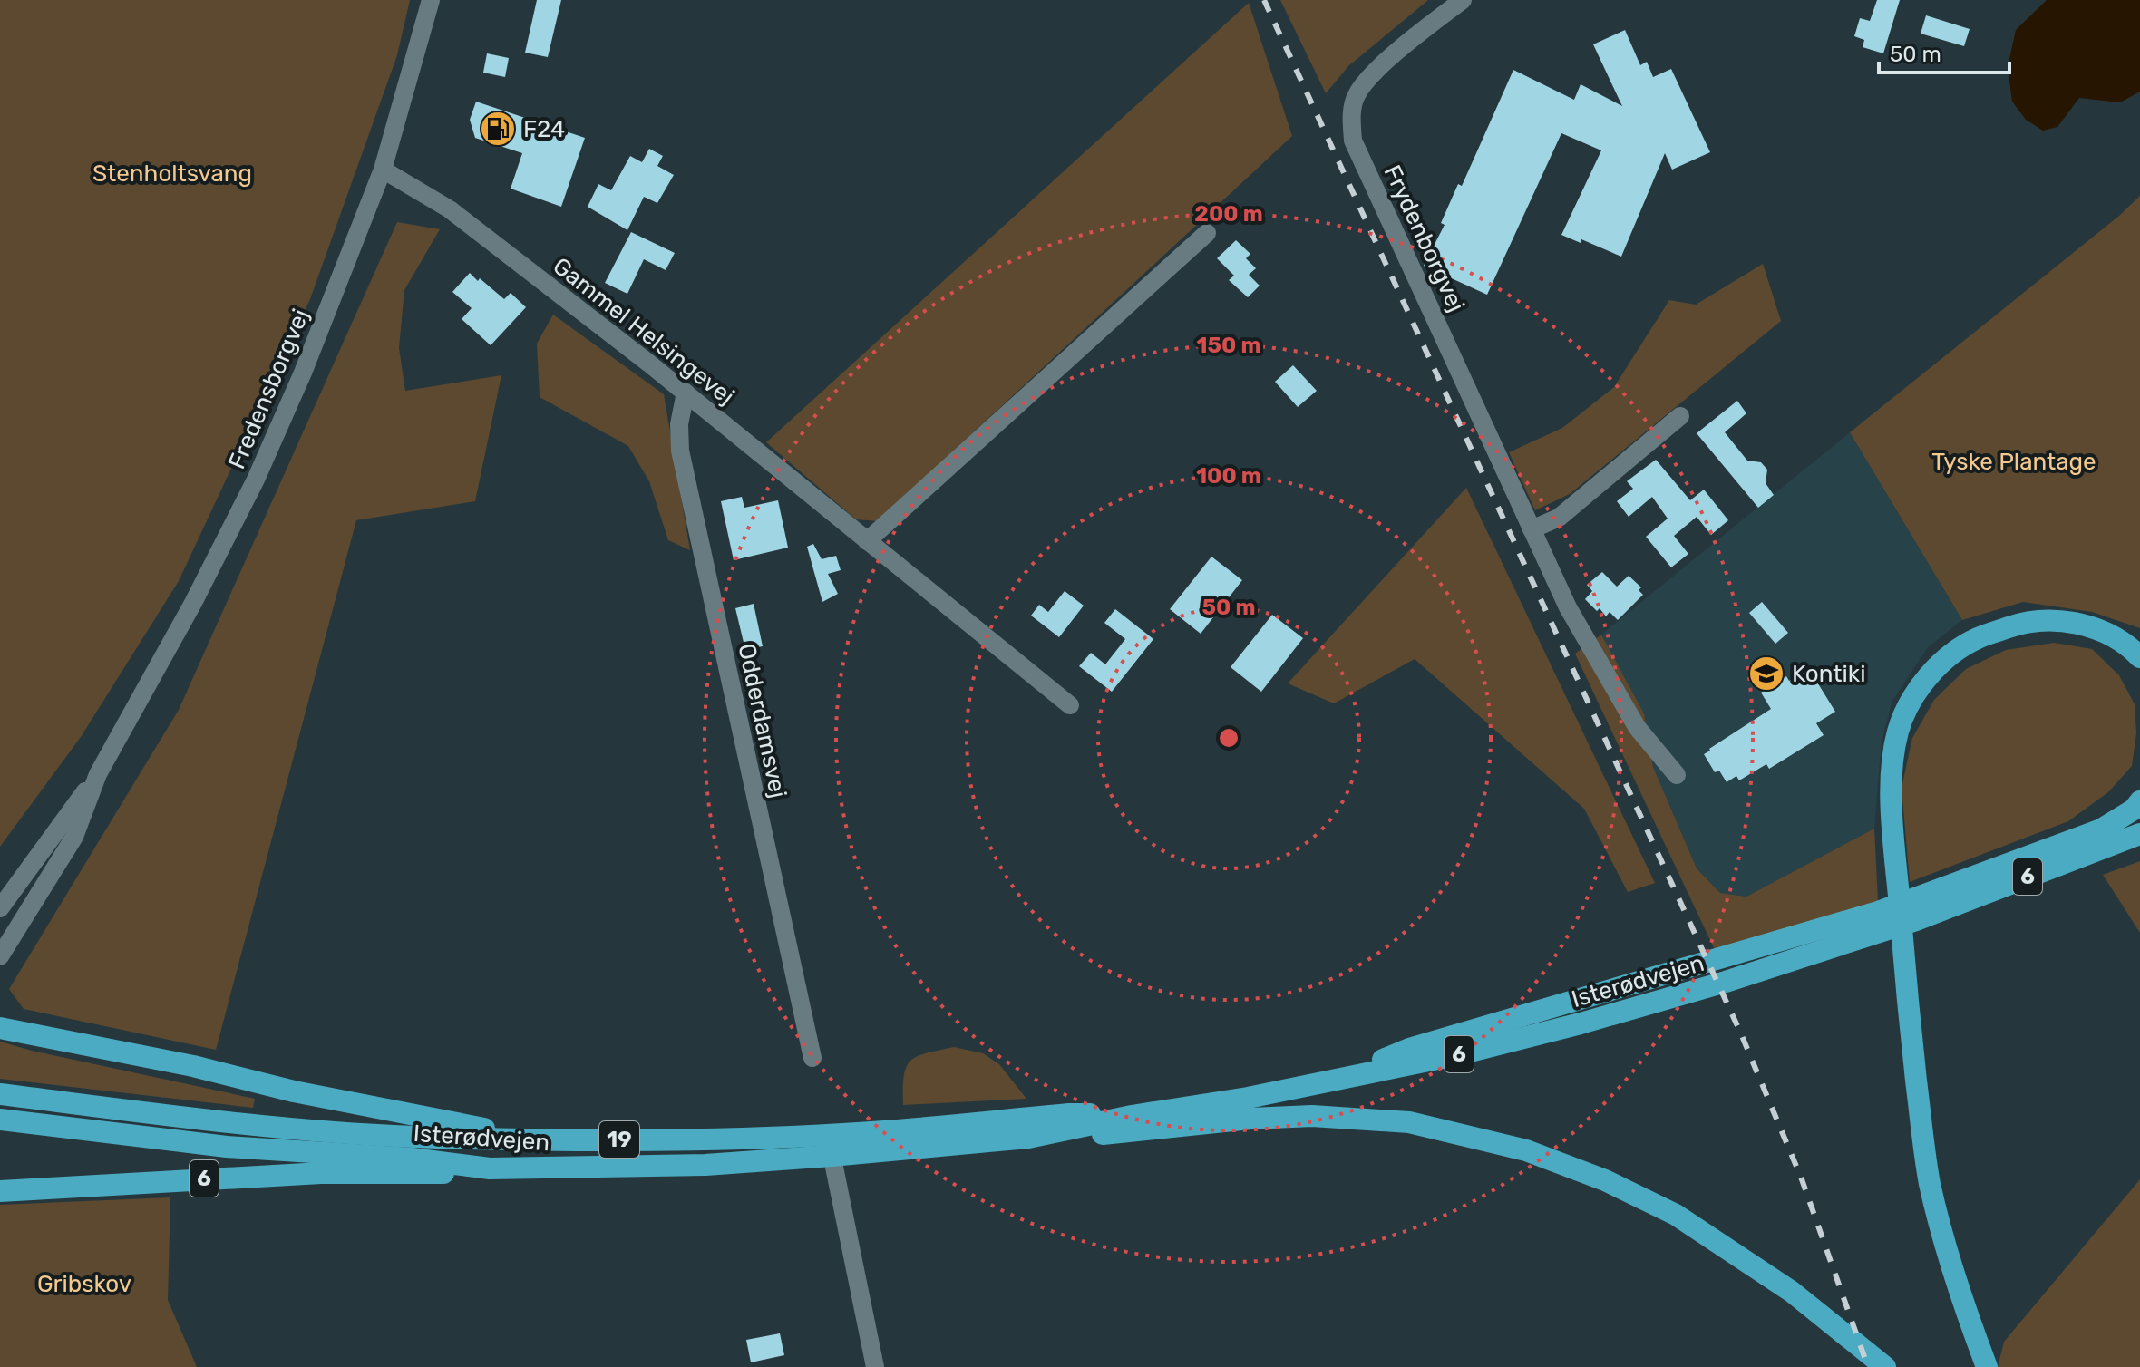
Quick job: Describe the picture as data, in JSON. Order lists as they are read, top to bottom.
{
  "streets": {
    "highway": ["6", "Isterødvejen", "19"],
    "street": [
      "Frydenborgvej",
      "Gammel Helsingevej",
      "Fredensborgvej",
      "Odderdamsvej"
    ]
  },
  "crossings": [
    ["Gammel Helsingevej", "Fredensborgvej"],
    ["Gammel Helsingevej", "Odderdamsvej"],
    ["6", "Isterødvejen"]
  ],
  "parks": ["Stenholtsvang", "Tyske Plantage", "Gribskov"],
  "places": {
    "fuel station": ["F24"],
    "school or university": ["Kontiki"]
  },
  "scale_bar": "50 m",
  "rings": [
    "200 m",
    "150 m",
    "100 m",
    "50 m"
  ]
}
